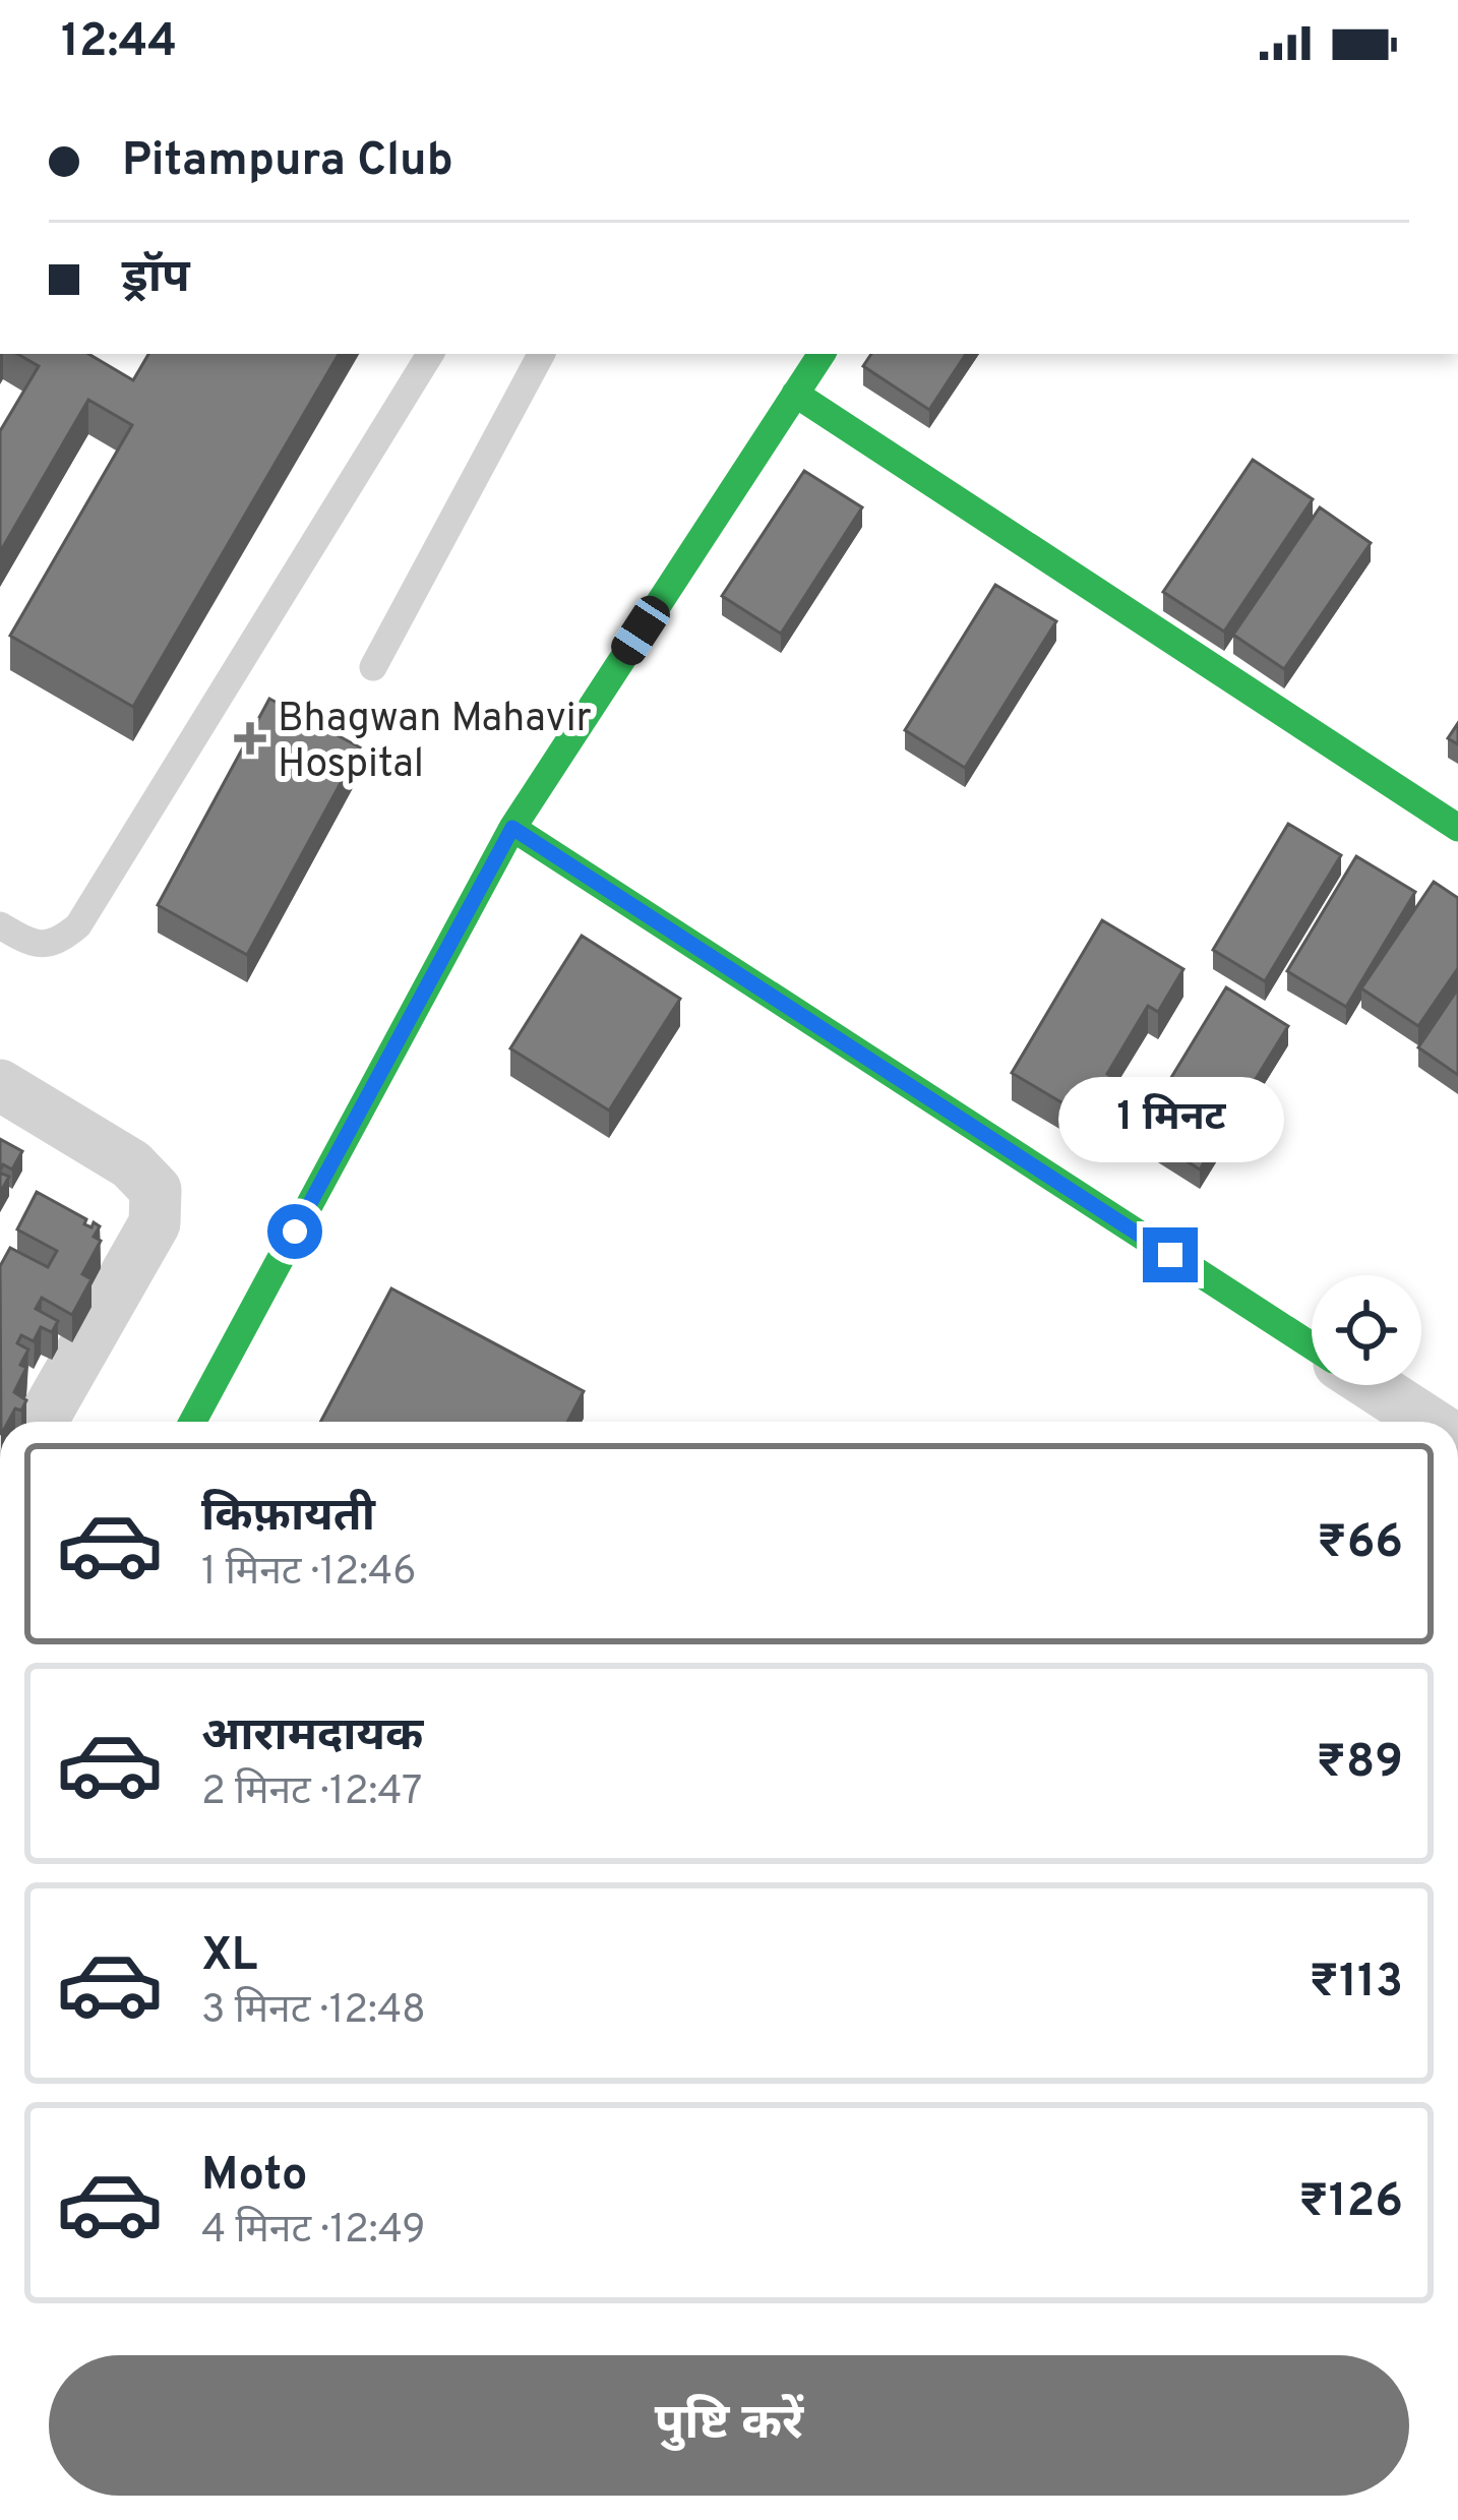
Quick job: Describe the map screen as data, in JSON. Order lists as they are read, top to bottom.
{
  "places": {
    "health": ["Bhagwan Mahavir Hospital"]
  },
  "page": {
    "status": "12:44",
    "banner": ["Pitampura Club", "ड्रॉप"],
    "bubble": "1 मिनट",
    "list": [
      {
        "name": "किफ़ायती",
        "note": "1 मिनट · 12:46",
        "value": "₹66"
      },
      {
        "name": "आरामदायक",
        "note": "2 मिनट · 12:47",
        "value": "₹89"
      },
      {
        "name": "XL",
        "note": "3 मिनट · 12:48",
        "value": "₹113"
      },
      {
        "name": "Moto",
        "note": "4 मिनट · 12:49",
        "value": "₹126"
      }
    ],
    "buttons": "पुष्टि करें"
  }
}
